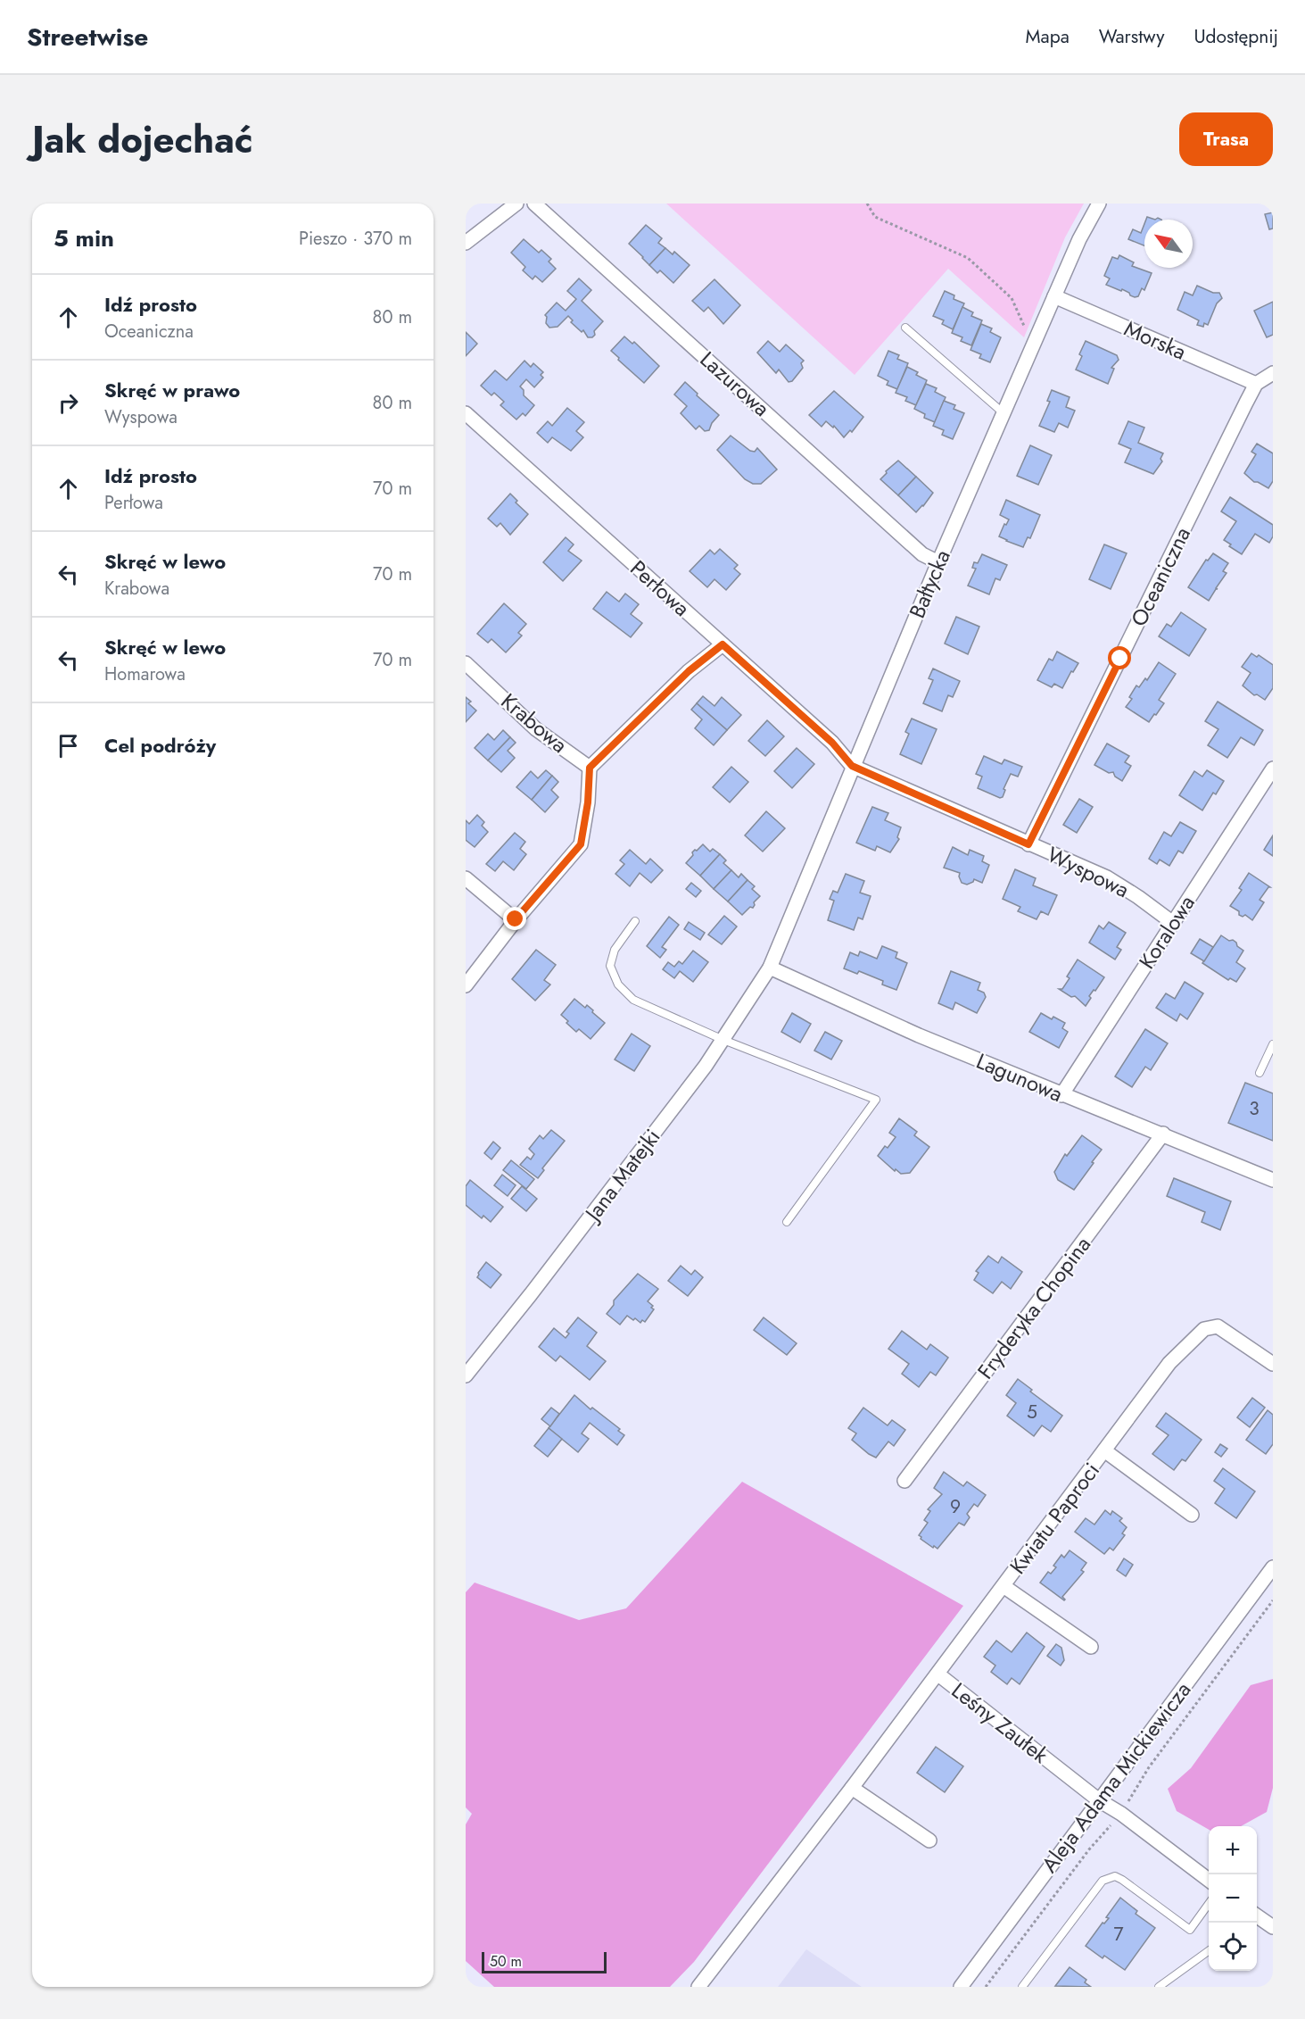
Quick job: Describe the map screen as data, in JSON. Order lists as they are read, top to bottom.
{
  "streets": {
    "street": [
      "Morska",
      "Lazurowa",
      "Oceaniczna",
      "Bałtycka",
      "Perłowa",
      "Krabowa",
      "Wyspowa",
      "Koralowa",
      "Lagunowa",
      "Jana Matejki",
      "Fryderyka Chopina",
      "Kwiatu Paproci",
      "Leśny Zaułek",
      "Aleja Adama Mickiewicza"
    ]
  },
  "crossings": [
    ["Morska", "Oceaniczna"],
    ["Morska", "Bałtycka"],
    ["Lazurowa", "Bałtycka"],
    ["Oceaniczna", "Wyspowa"],
    ["Bałtycka", "Perłowa"],
    ["Bałtycka", "Wyspowa"],
    ["Bałtycka", "Lagunowa"],
    ["Bałtycka", "Jana Matejki"],
    ["Perłowa", "Krabowa"],
    ["Perłowa", "Wyspowa"],
    ["Wyspowa", "Koralowa"],
    ["Koralowa", "Lagunowa"],
    ["Lagunowa", "Jana Matejki"],
    ["Lagunowa", "Fryderyka Chopina"],
    ["Kwiatu Paproci", "Leśny Zaułek"],
    ["Leśny Zaułek", "Aleja Adama Mickiewicza"]
  ],
  "house_numbers": [
    "3",
    "5",
    "9",
    "7"
  ],
  "scale_bar": "50 m",
  "north": "top left",
  "page": {
    "header": "Streetwise",
    "nav": ["Mapa", "Warstwy", "Udostępnij"],
    "title": "Jak dojechać",
    "buttons": "Trasa",
    "heading": ["5 min", "Pieszo · 370 m"],
    "list": [
      ["Idź prosto", "Oceaniczna", "80 m"],
      ["Skręć w prawo", "Wyspowa", "80 m"],
      ["Idź prosto", "Perłowa", "70 m"],
      ["Skręć w lewo", "Krabowa", "70 m"],
      ["Skręć w lewo", "Homarowa", "70 m"],
      "Cel podróży"
    ],
    "map_buttons": ["+", "−"],
    "scale": "50 m"
  }
}
